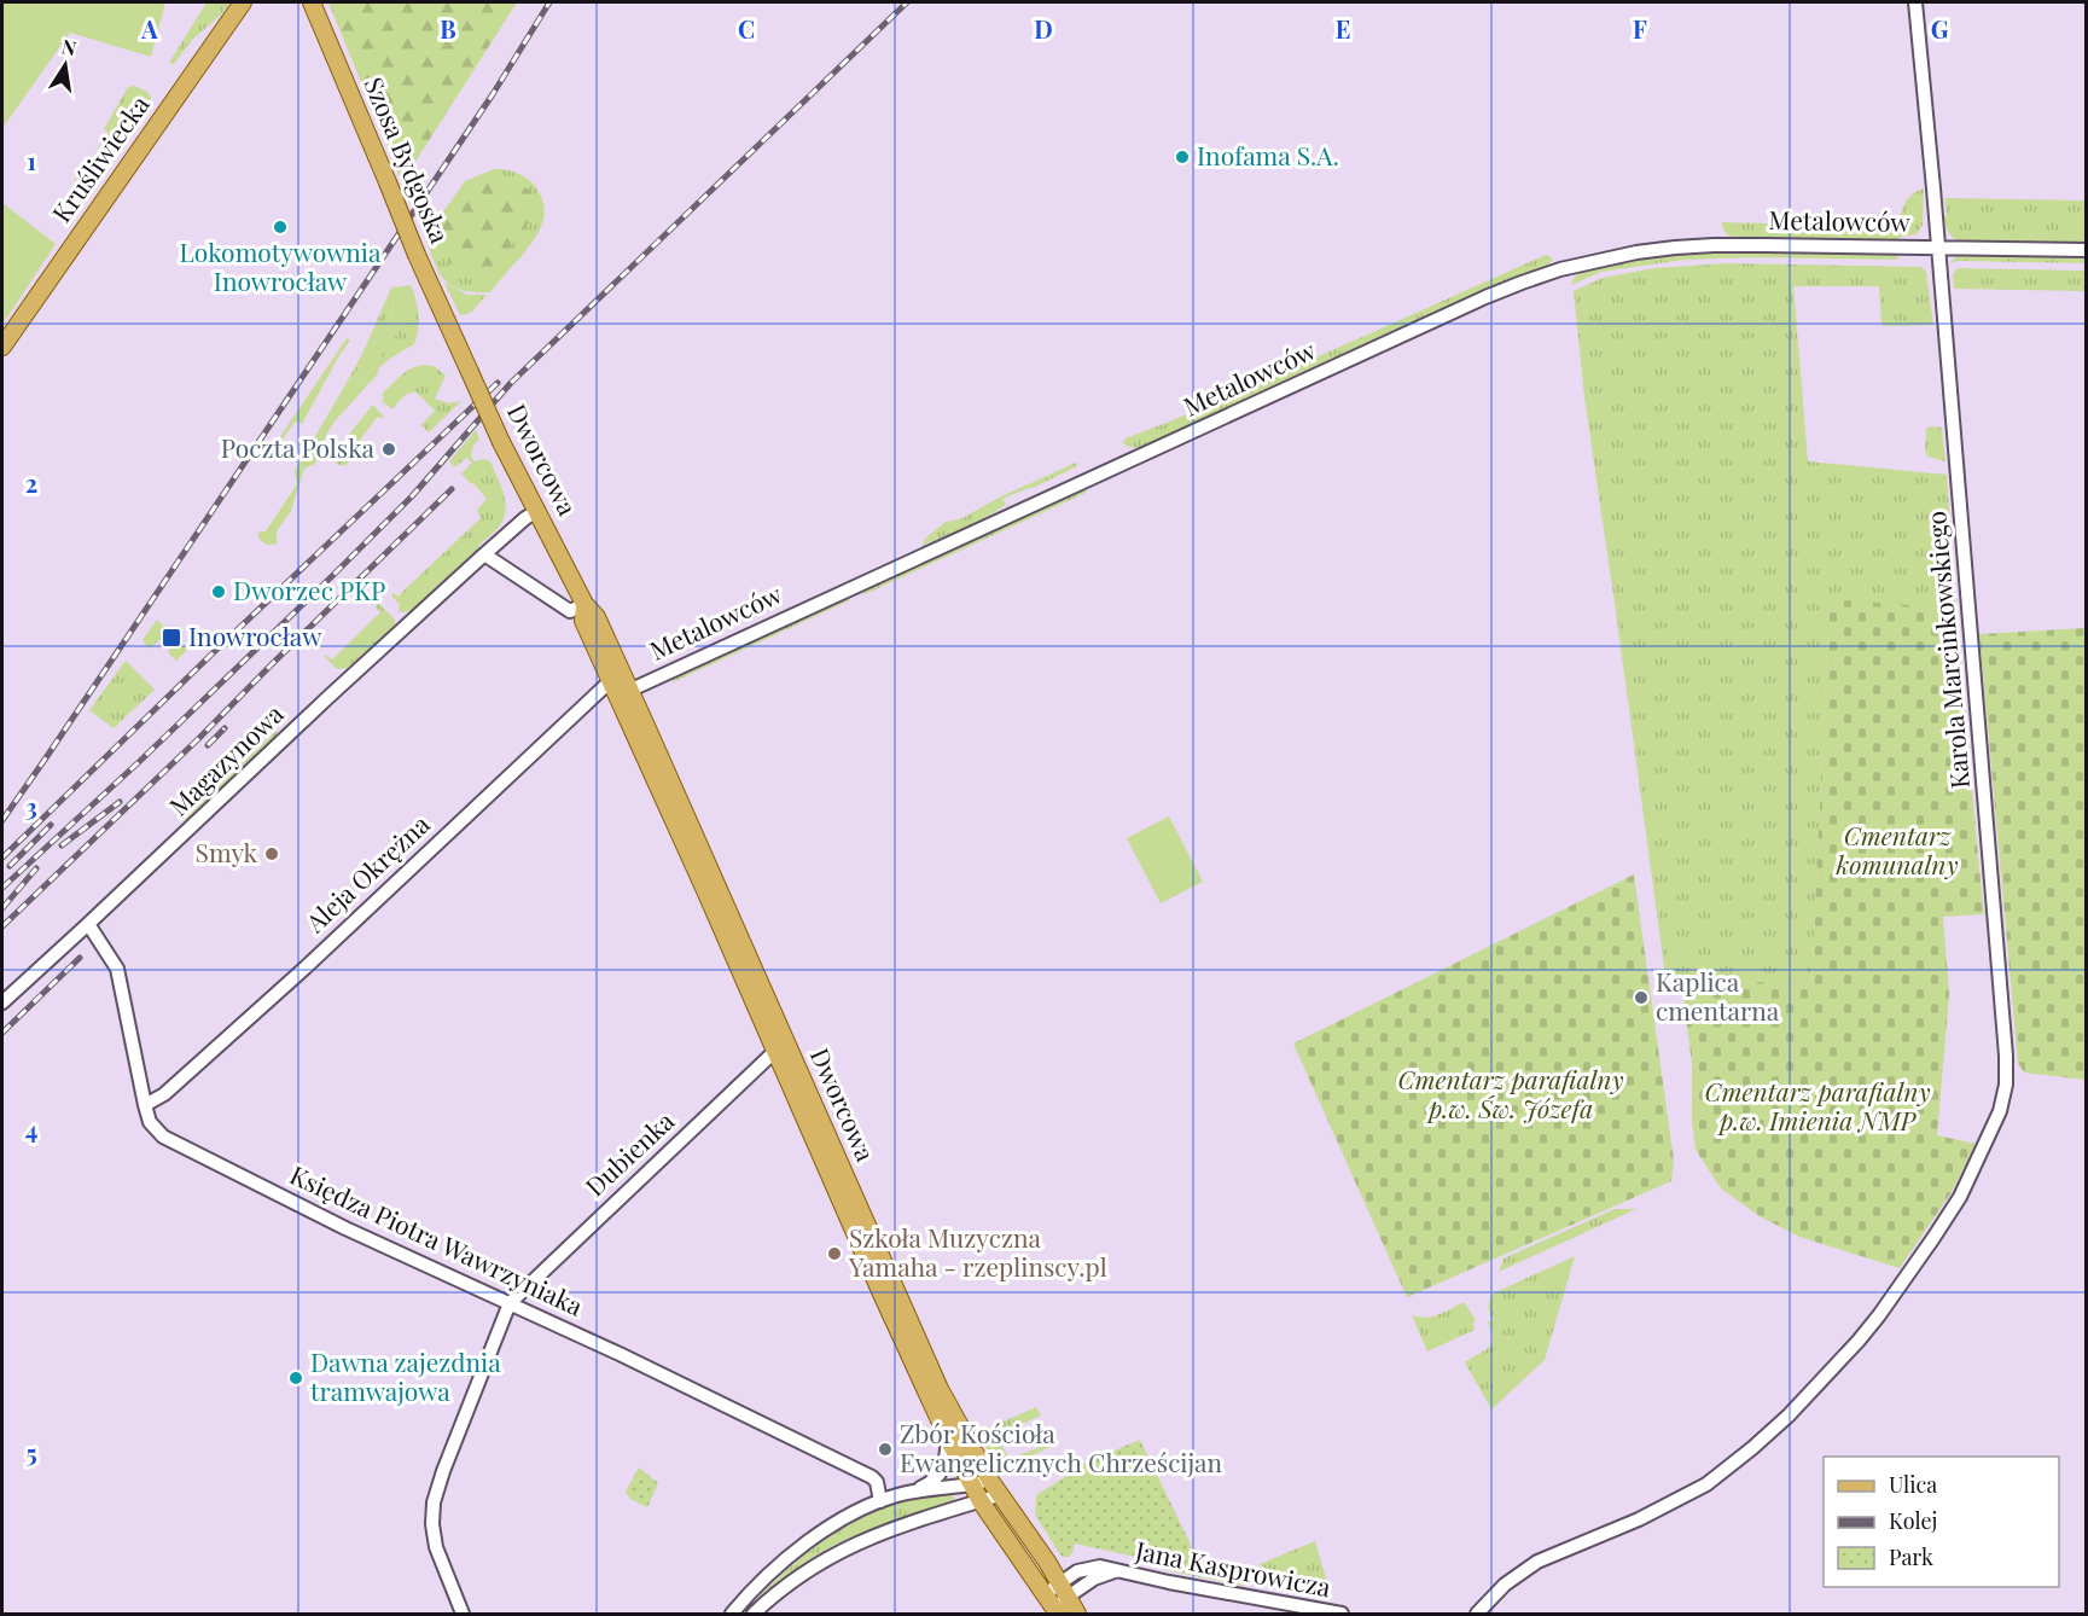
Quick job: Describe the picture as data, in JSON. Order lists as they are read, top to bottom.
{
  "streets": {
    "main road": ["Kruśliwiecka", "Szosa Bydgoska", "Dworcowa"],
    "street": [
      "Metalowców",
      "Karola Marcinkowskiego",
      "Magazynowa",
      "Aleja Okrężna",
      "Dubienka",
      "Księdza Piotra Wawrzyniaka",
      "Jana Kasprowicza"
    ]
  },
  "crossings": [
    ["Szosa Bydgoska", "Dworcowa"],
    ["Metalowców", "Dworcowa"],
    ["Metalowców", "Karola Marcinkowskiego"],
    ["Metalowców", "Aleja Okrężna"],
    ["Dworcowa", "Magazynowa"],
    ["Dworcowa", "Aleja Okrężna"],
    ["Dworcowa", "Dubienka"],
    ["Dworcowa", "Jana Kasprowicza"],
    ["Magazynowa", "Księdza Piotra Wawrzyniaka"],
    ["Aleja Okrężna", "Księdza Piotra Wawrzyniaka"],
    ["Dubienka", "Księdza Piotra Wawrzyniaka"]
  ],
  "parks": ["Cmentarz komunalny", "Cmentarz parafialny p.w. Św. Józefa", "Cmentarz parafialny p.w. Imienia NMP"],
  "places": {
    "other": [
      "Inofama S.A.",
      "Lokomotywownia Inowrocław",
      "Poczta Polska",
      "Dworzec PKP",
      "Smyk",
      "Kaplica cmentarna",
      "Szkoła Muzyczna Yamaha - rzeplinscy.pl",
      "Dawna zajezdnia tramwajowa",
      "Zbór Kościoła Ewangelicznych Chrześcijan"
    ],
    "transit": ["Inowrocław"]
  },
  "legend": ["Ulica", "Kolej", "Park"],
  "north": "top",
  "grid": {
    "columns": [
      "A",
      "B",
      "C",
      "D",
      "E",
      "F",
      "G"
    ],
    "rows": [
      "1",
      "2",
      "3",
      "4",
      "5"
    ]
  }
}
